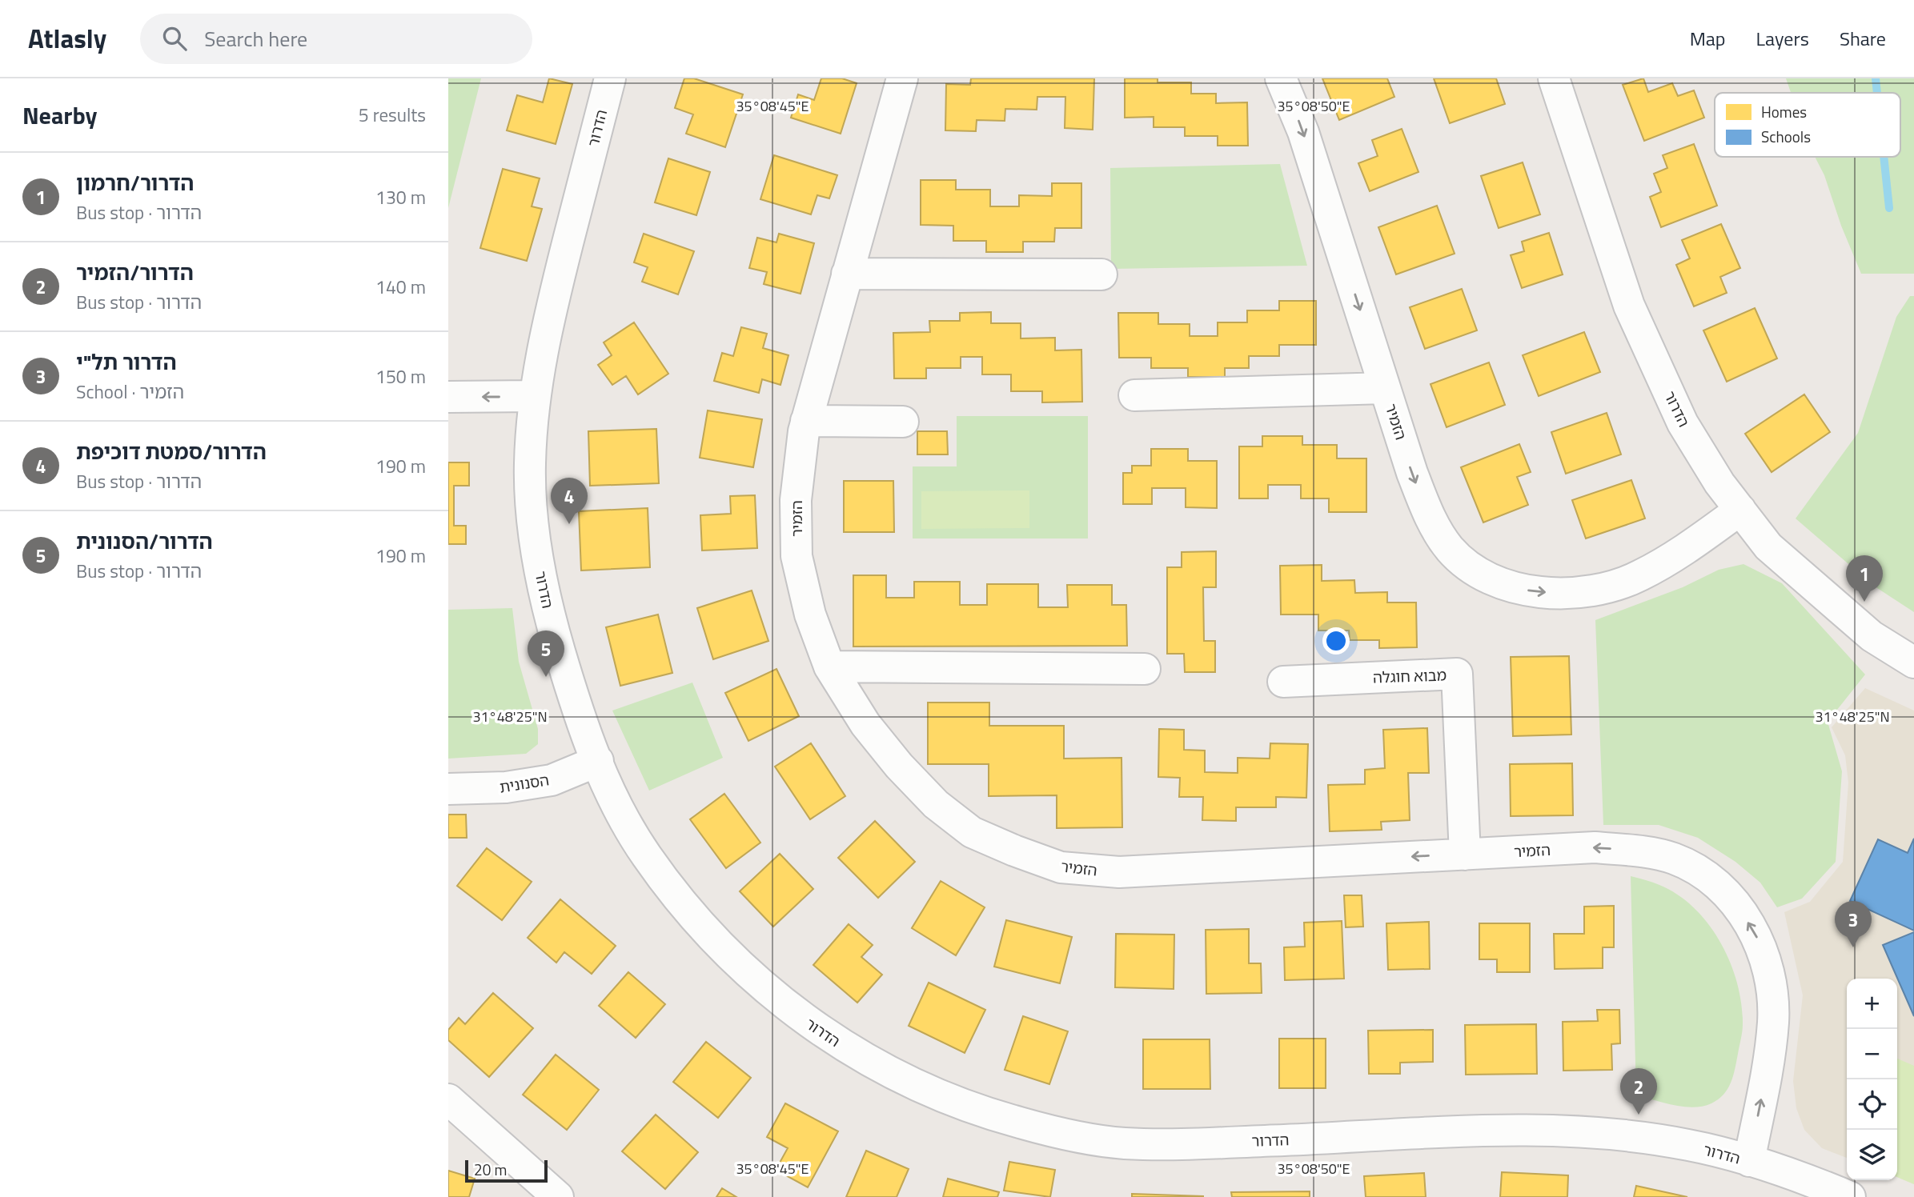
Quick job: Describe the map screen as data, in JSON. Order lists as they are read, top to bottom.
{
  "streets": {
    "street": [
      "הדרור",
      "הזמיר",
      "מבוא חוגלה",
      "הסנונית"
    ]
  },
  "crossings": [
    ["הדרור", "הזמיר"],
    ["הדרור", "הסנונית"],
    ["הזמיר", "מבוא חוגלה"]
  ],
  "legend": ["Homes", "Schools"],
  "scale_bar": "20 m",
  "page": {
    "header": "Atlasly",
    "search": "Search here",
    "nav": ["Map", "Layers", "Share"],
    "heading": ["Nearby", "5 results"],
    "list": [
      {
        "mark": "1",
        "name": "הדרור/חרמון",
        "note": "Bus stop · הדרור",
        "value": "130 m"
      },
      {
        "mark": "2",
        "name": "הדרור/הזמיר",
        "note": "Bus stop · הדרור",
        "value": "140 m"
      },
      {
        "mark": "3",
        "name": "הדרור תל\"י",
        "note": "School · הזמיר",
        "value": "150 m"
      },
      {
        "mark": "4",
        "name": "הדרור/סמטת דוכיפת",
        "note": "Bus stop · הדרור",
        "value": "190 m"
      },
      {
        "mark": "5",
        "name": "הדרור/הסנונית",
        "note": "Bus stop · הדרור",
        "value": "190 m"
      }
    ],
    "pins": [
      "4",
      "1",
      "5",
      "3",
      "2"
    ],
    "map_buttons": ["+", "−"],
    "scale": "20 m"
  },
  "coordinates": ["35°08'45\"E", "35°08'50\"E", "31°48'25\"N"]
}
